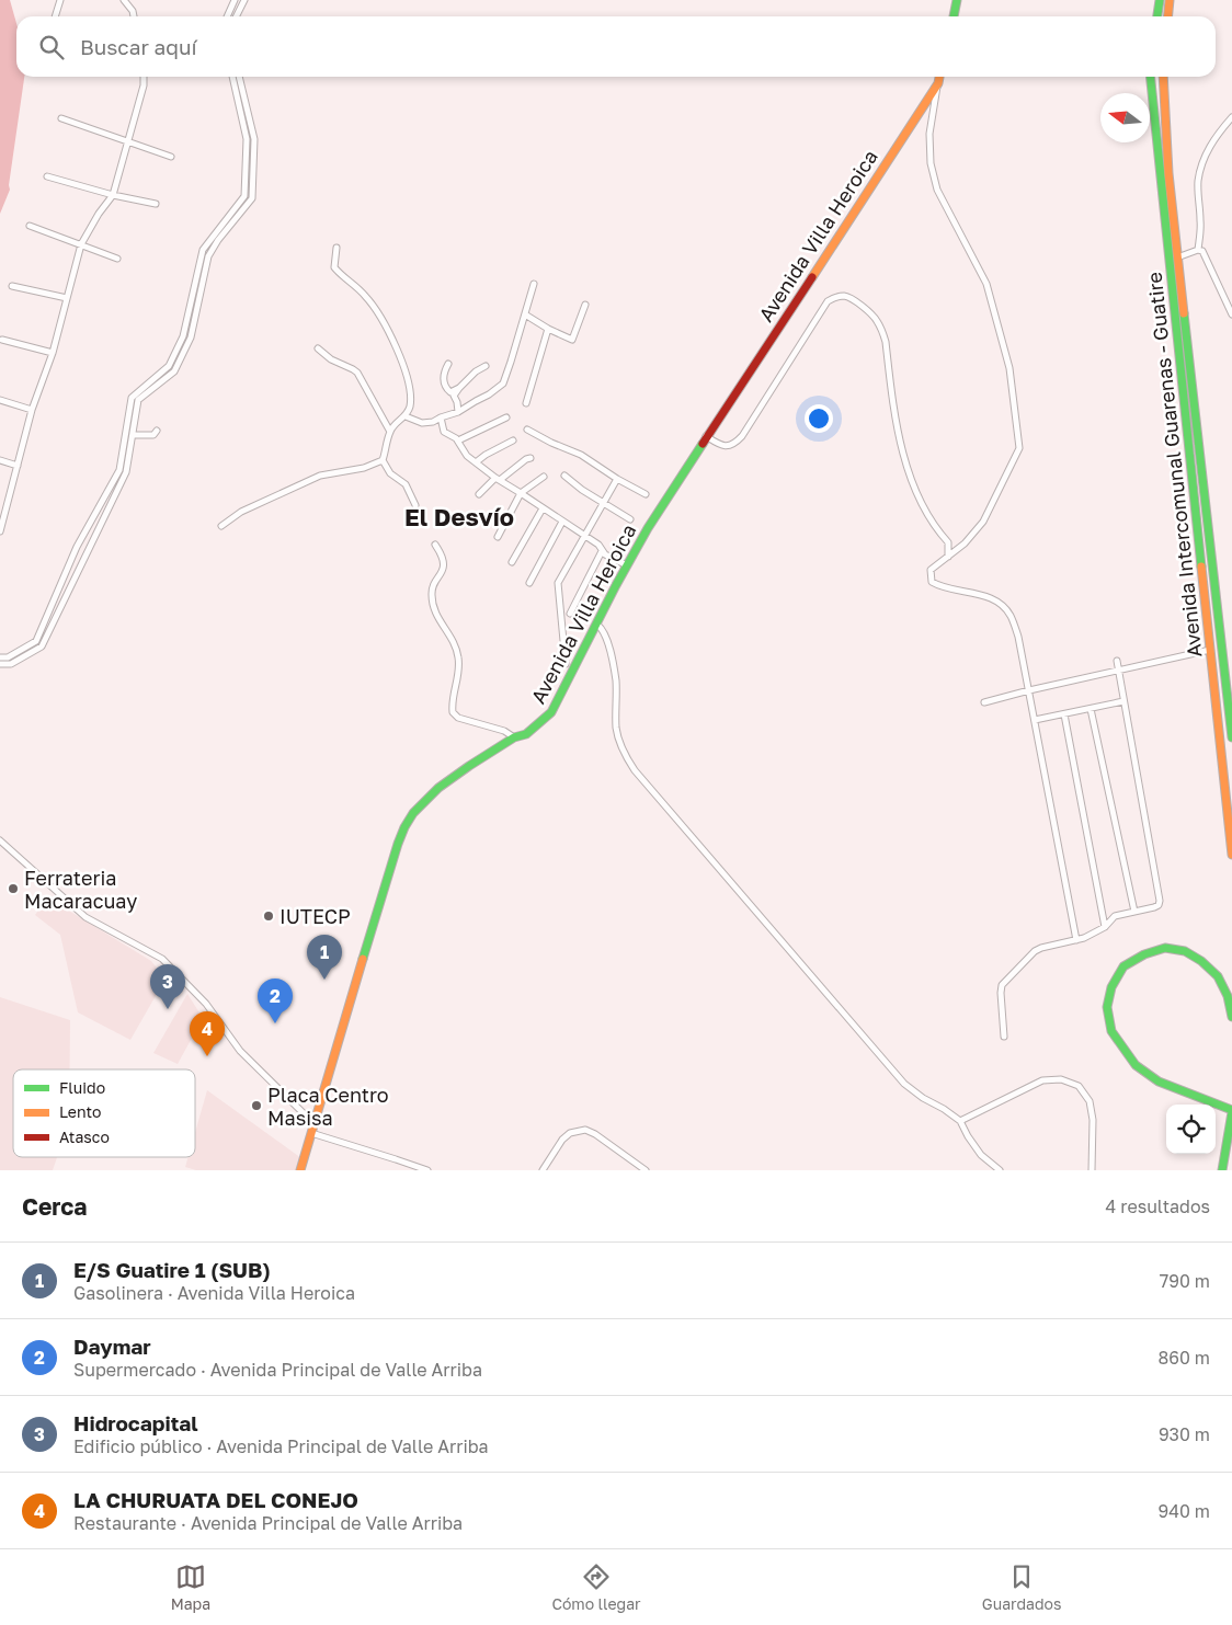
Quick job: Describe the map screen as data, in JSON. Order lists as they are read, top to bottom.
{
  "streets": {
    "main road": ["Avenida Villa Heroica", "Avenida Intercomunal Guarenas - Guatire"]
  },
  "districts": ["El Desvío"],
  "places": ["Ferrateria Macaracuay", "IUTECP", "Placa Centro Masisa"],
  "legend": ["Fluido", "Lento", "Atasco"],
  "north": "left",
  "page": {
    "search": "Buscar aquí",
    "pins": [
      "1",
      "3",
      "2",
      "4"
    ],
    "heading": ["Cerca", "4 resultados"],
    "list": [
      {
        "mark": "1",
        "name": "E/S Guatire 1 (SUB)",
        "note": "Gasolinera · Avenida Villa Heroica",
        "value": "790 m"
      },
      {
        "mark": "2",
        "name": "Daymar",
        "note": "Supermercado · Avenida Principal de Valle Arriba",
        "value": "860 m"
      },
      {
        "mark": "3",
        "name": "Hidrocapital",
        "note": "Edificio público · Avenida Principal de Valle Arriba",
        "value": "930 m"
      },
      {
        "mark": "4",
        "name": "LA CHURUATA DEL CONEJO",
        "note": "Restaurante · Avenida Principal de Valle Arriba",
        "value": "940 m"
      }
    ],
    "nav": ["Mapa", "Cómo llegar", "Guardados"]
  }
}
